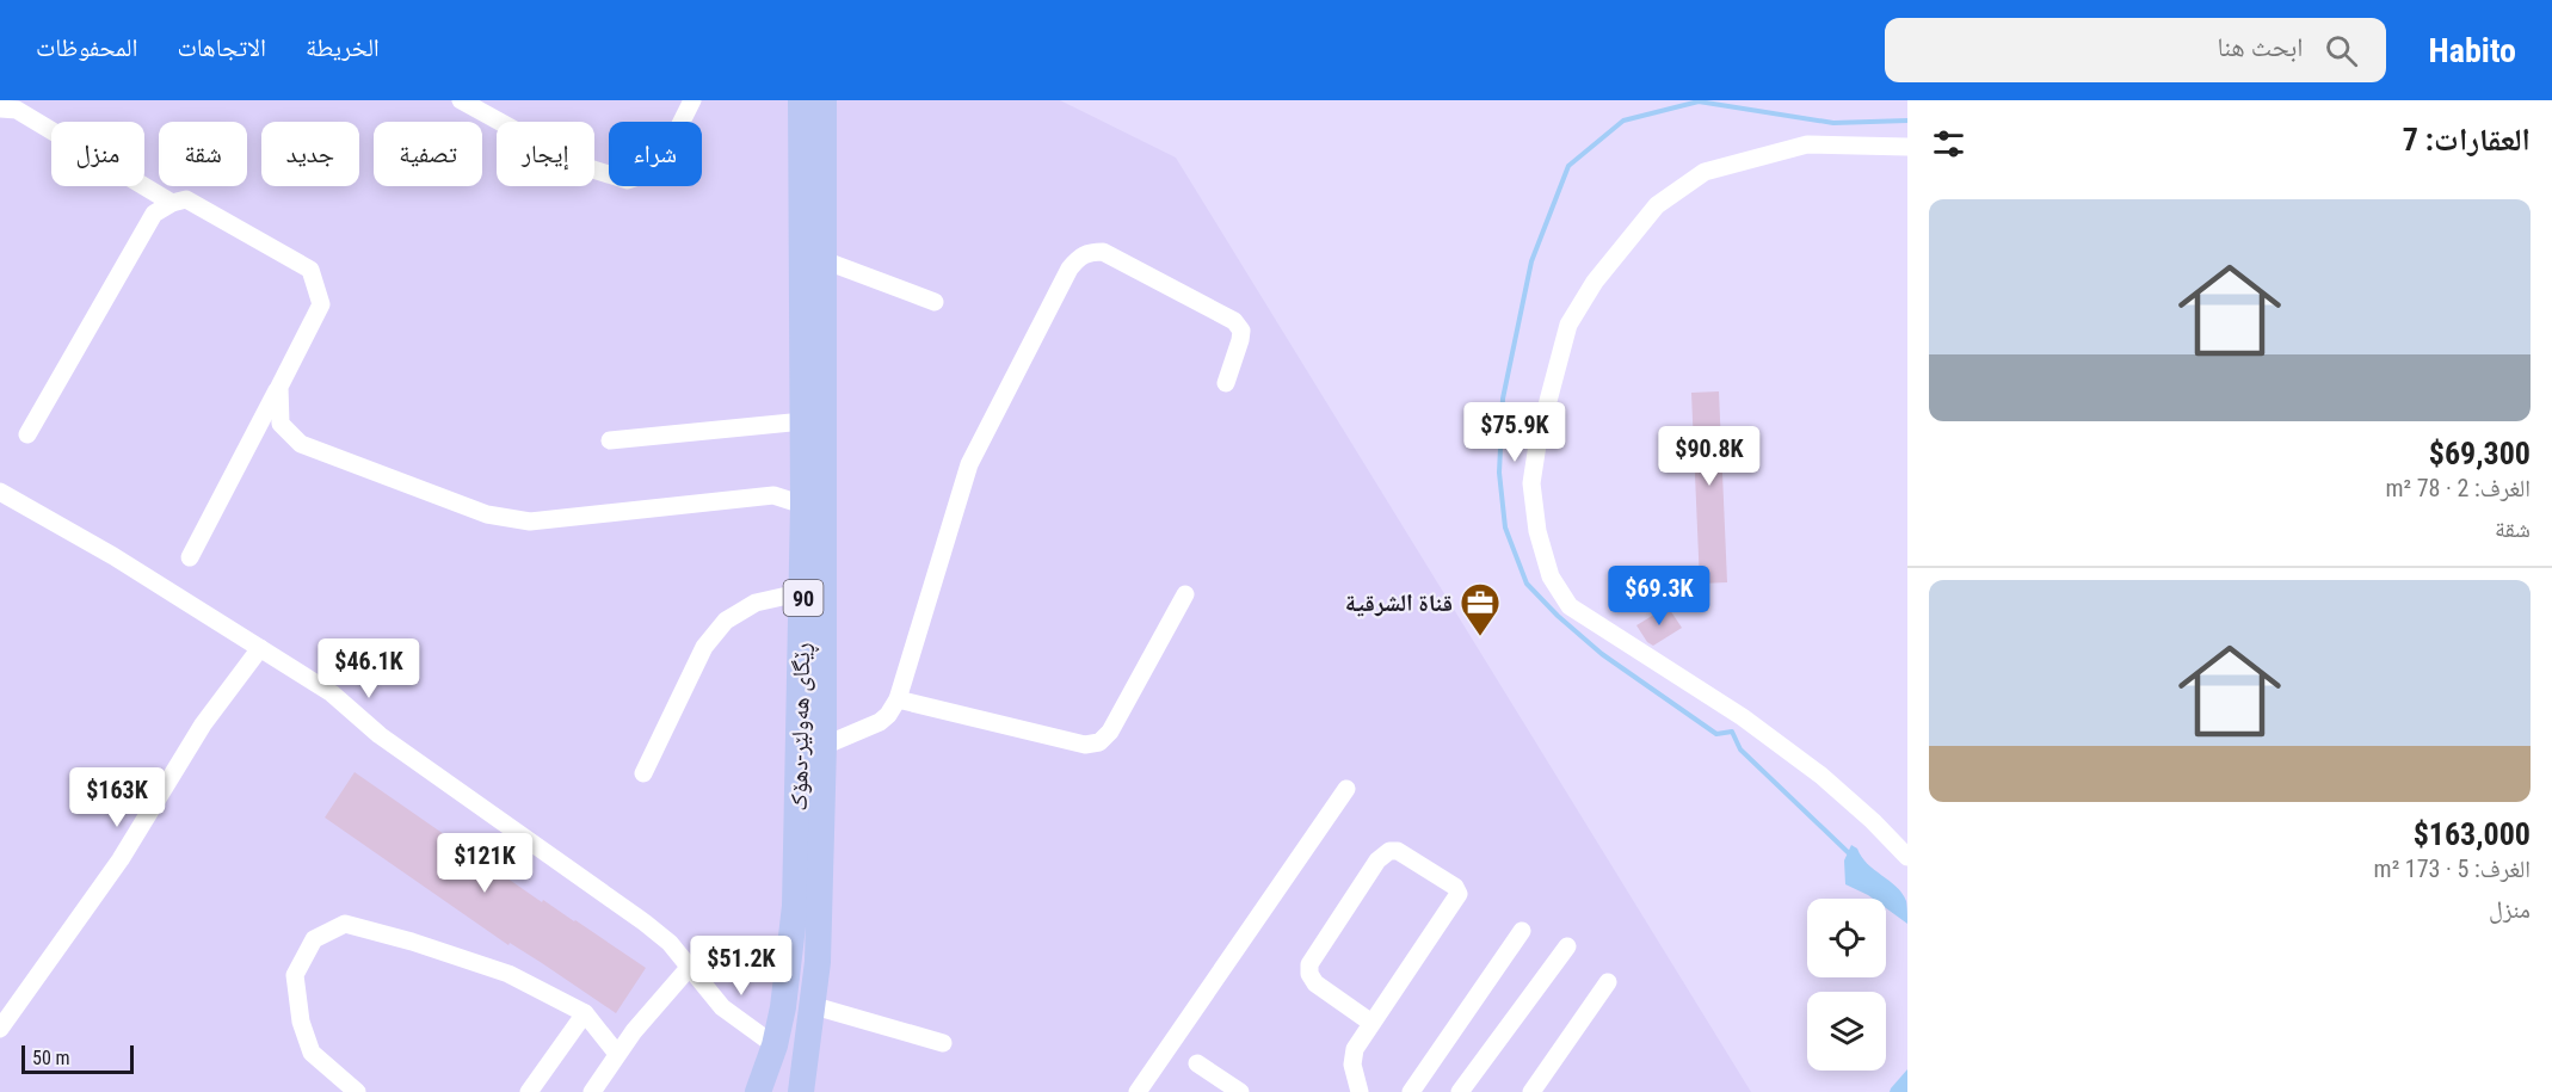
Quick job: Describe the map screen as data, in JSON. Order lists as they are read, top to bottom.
{
  "streets": {
    "highway": ["90", "ڕێگای هەولێر-دهۆک"]
  },
  "places": {
    "office": ["قناة الشرقية"]
  },
  "scale_bar": "50 m",
  "page": {
    "header": "Habito",
    "search": "ابحث هنا",
    "nav": ["الخريطة", "الاتجاهات", "المحفوظات"],
    "heading": "العقارات: 7",
    "chip": [
      "شراء",
      "إيجار",
      "تصفية",
      "جديد",
      "شقة",
      "منزل"
    ],
    "list": [
      {
        "name": "$69,300",
        "note": "الغرف: 2 · 78 m² · شقة"
      },
      {
        "name": "$163,000",
        "note": "الغرف: 5 · 173 m² · منزل"
      }
    ],
    "price": [
      "$75.9K",
      "$90.8K",
      "$69.3K",
      "$46.1K",
      "$163K",
      "$121K",
      "$51.2K"
    ],
    "scale": "50 m"
  }
}
